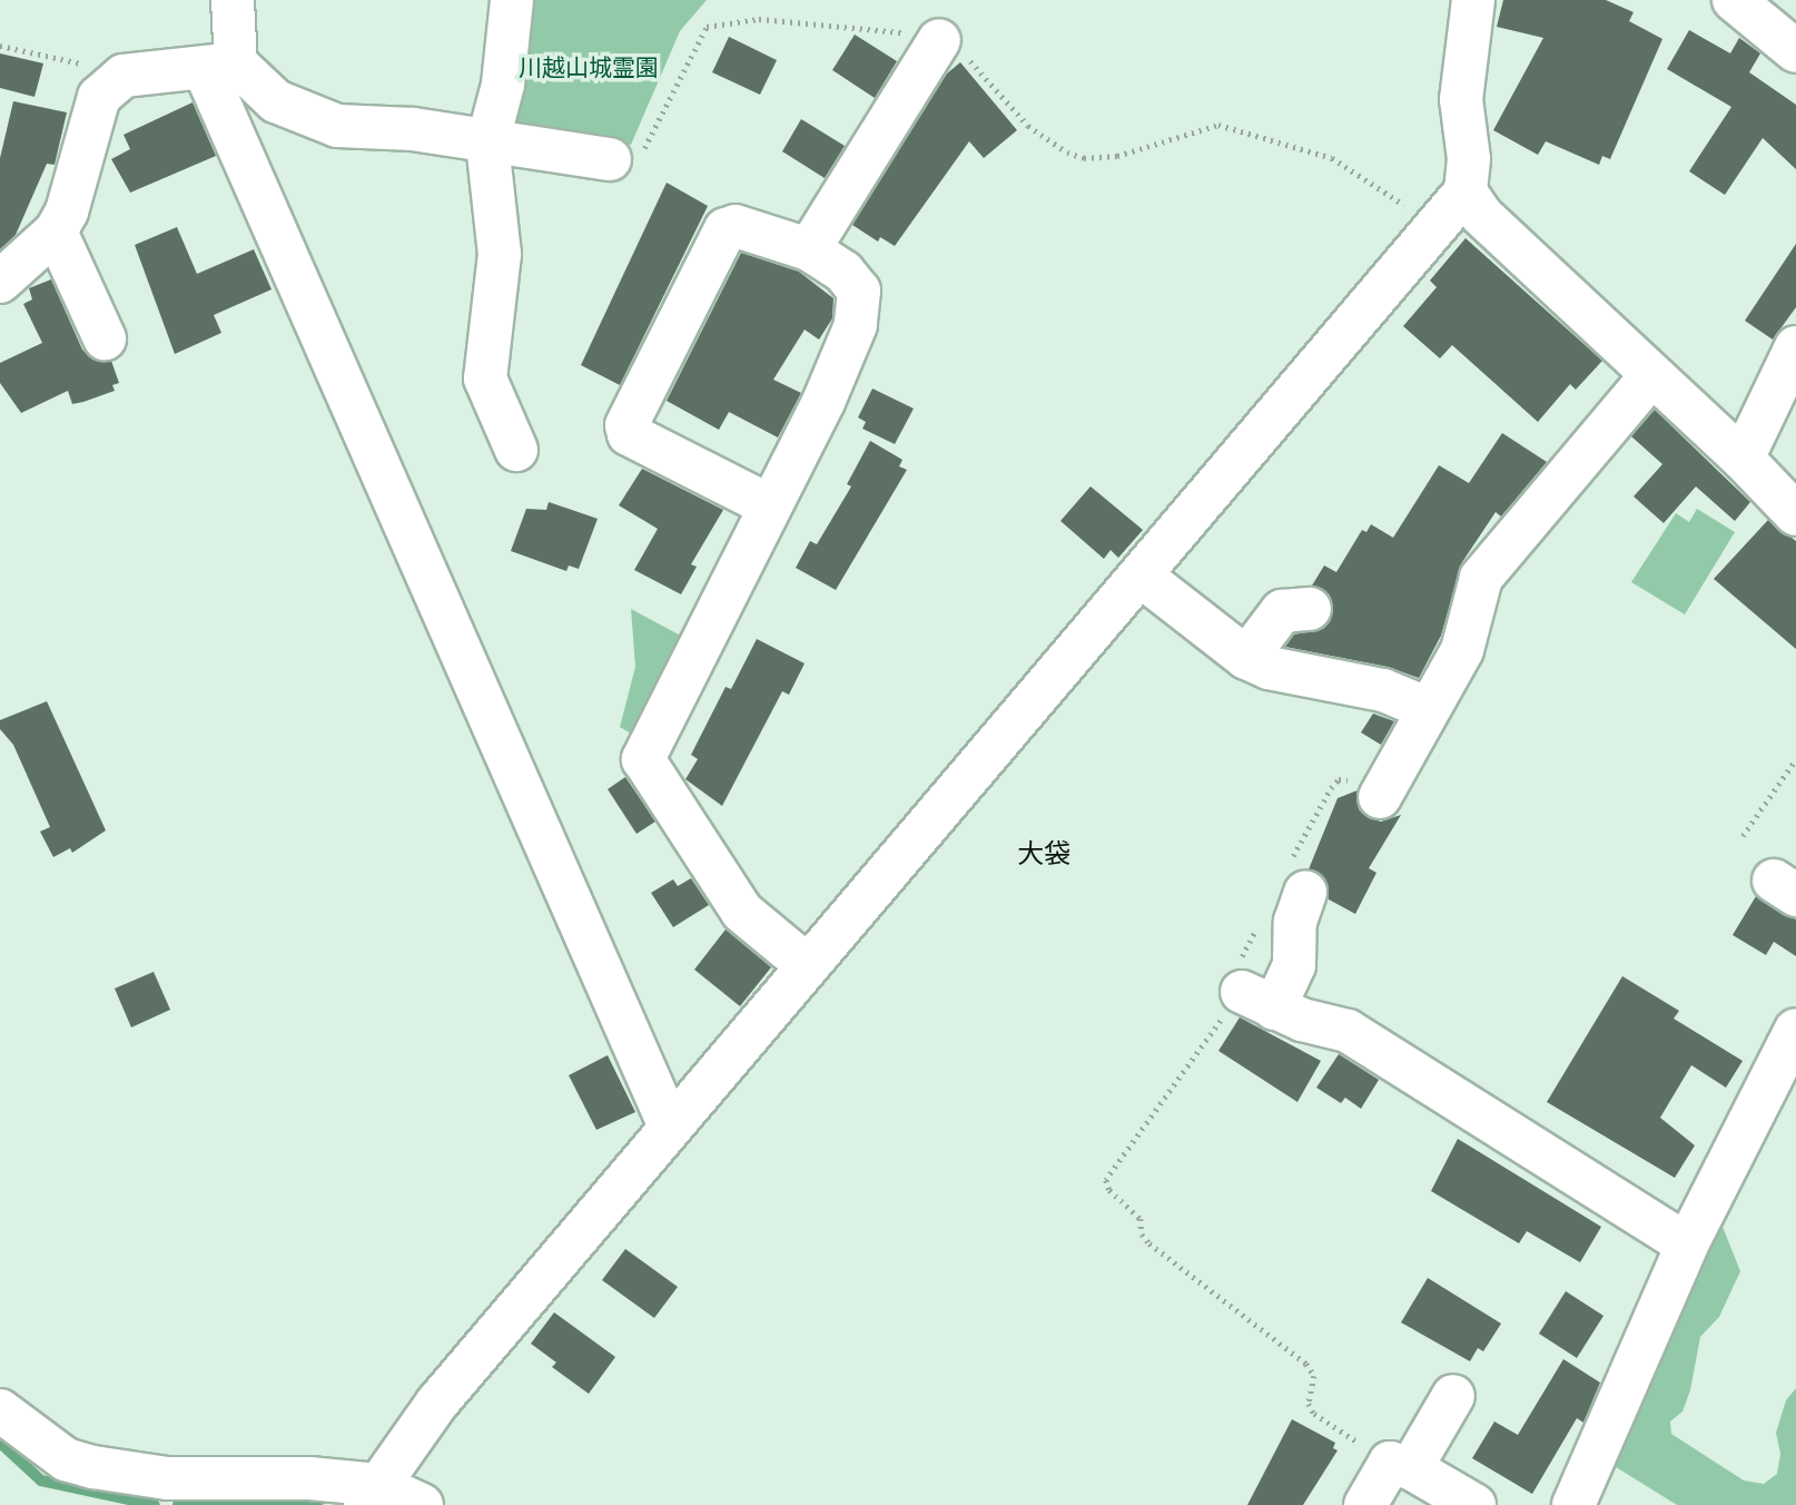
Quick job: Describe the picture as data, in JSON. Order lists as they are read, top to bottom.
{
  "districts": ["大袋"],
  "parks": ["川越山城霊園"]
}
